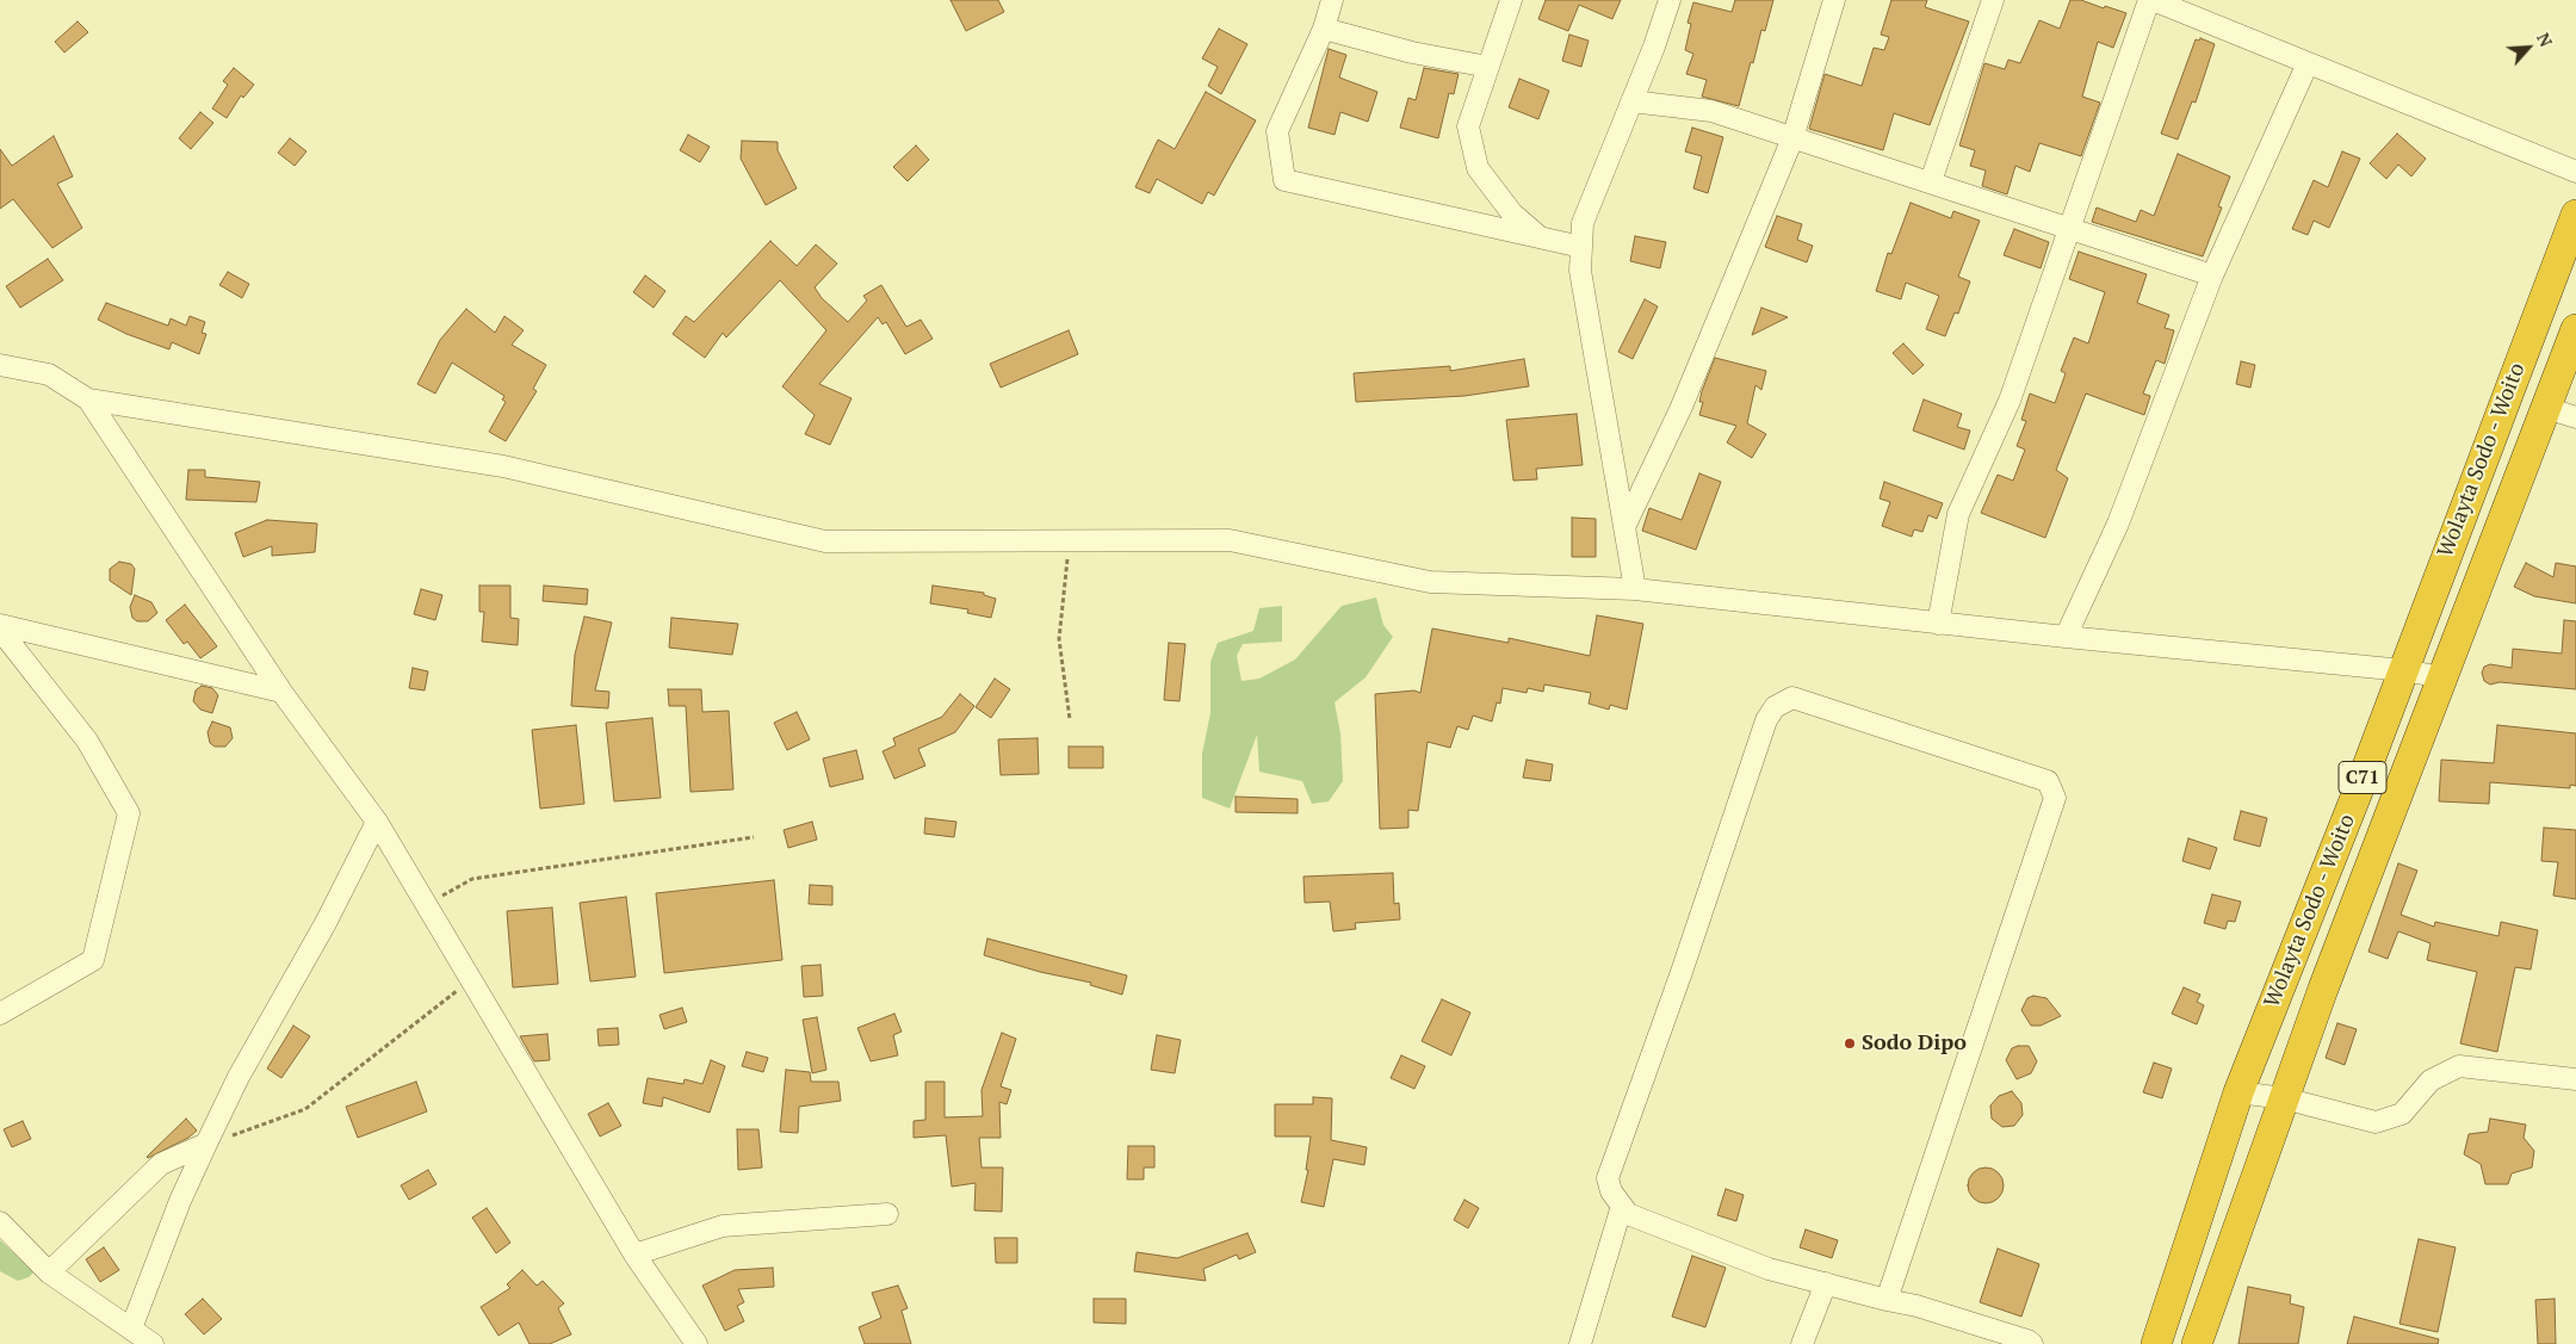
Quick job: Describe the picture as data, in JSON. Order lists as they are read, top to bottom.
{
  "streets": {
    "highway": ["Wolayta Sodo - Woito", "C71"]
  },
  "places": ["Sodo Dipo"],
  "north": "top right"
}
